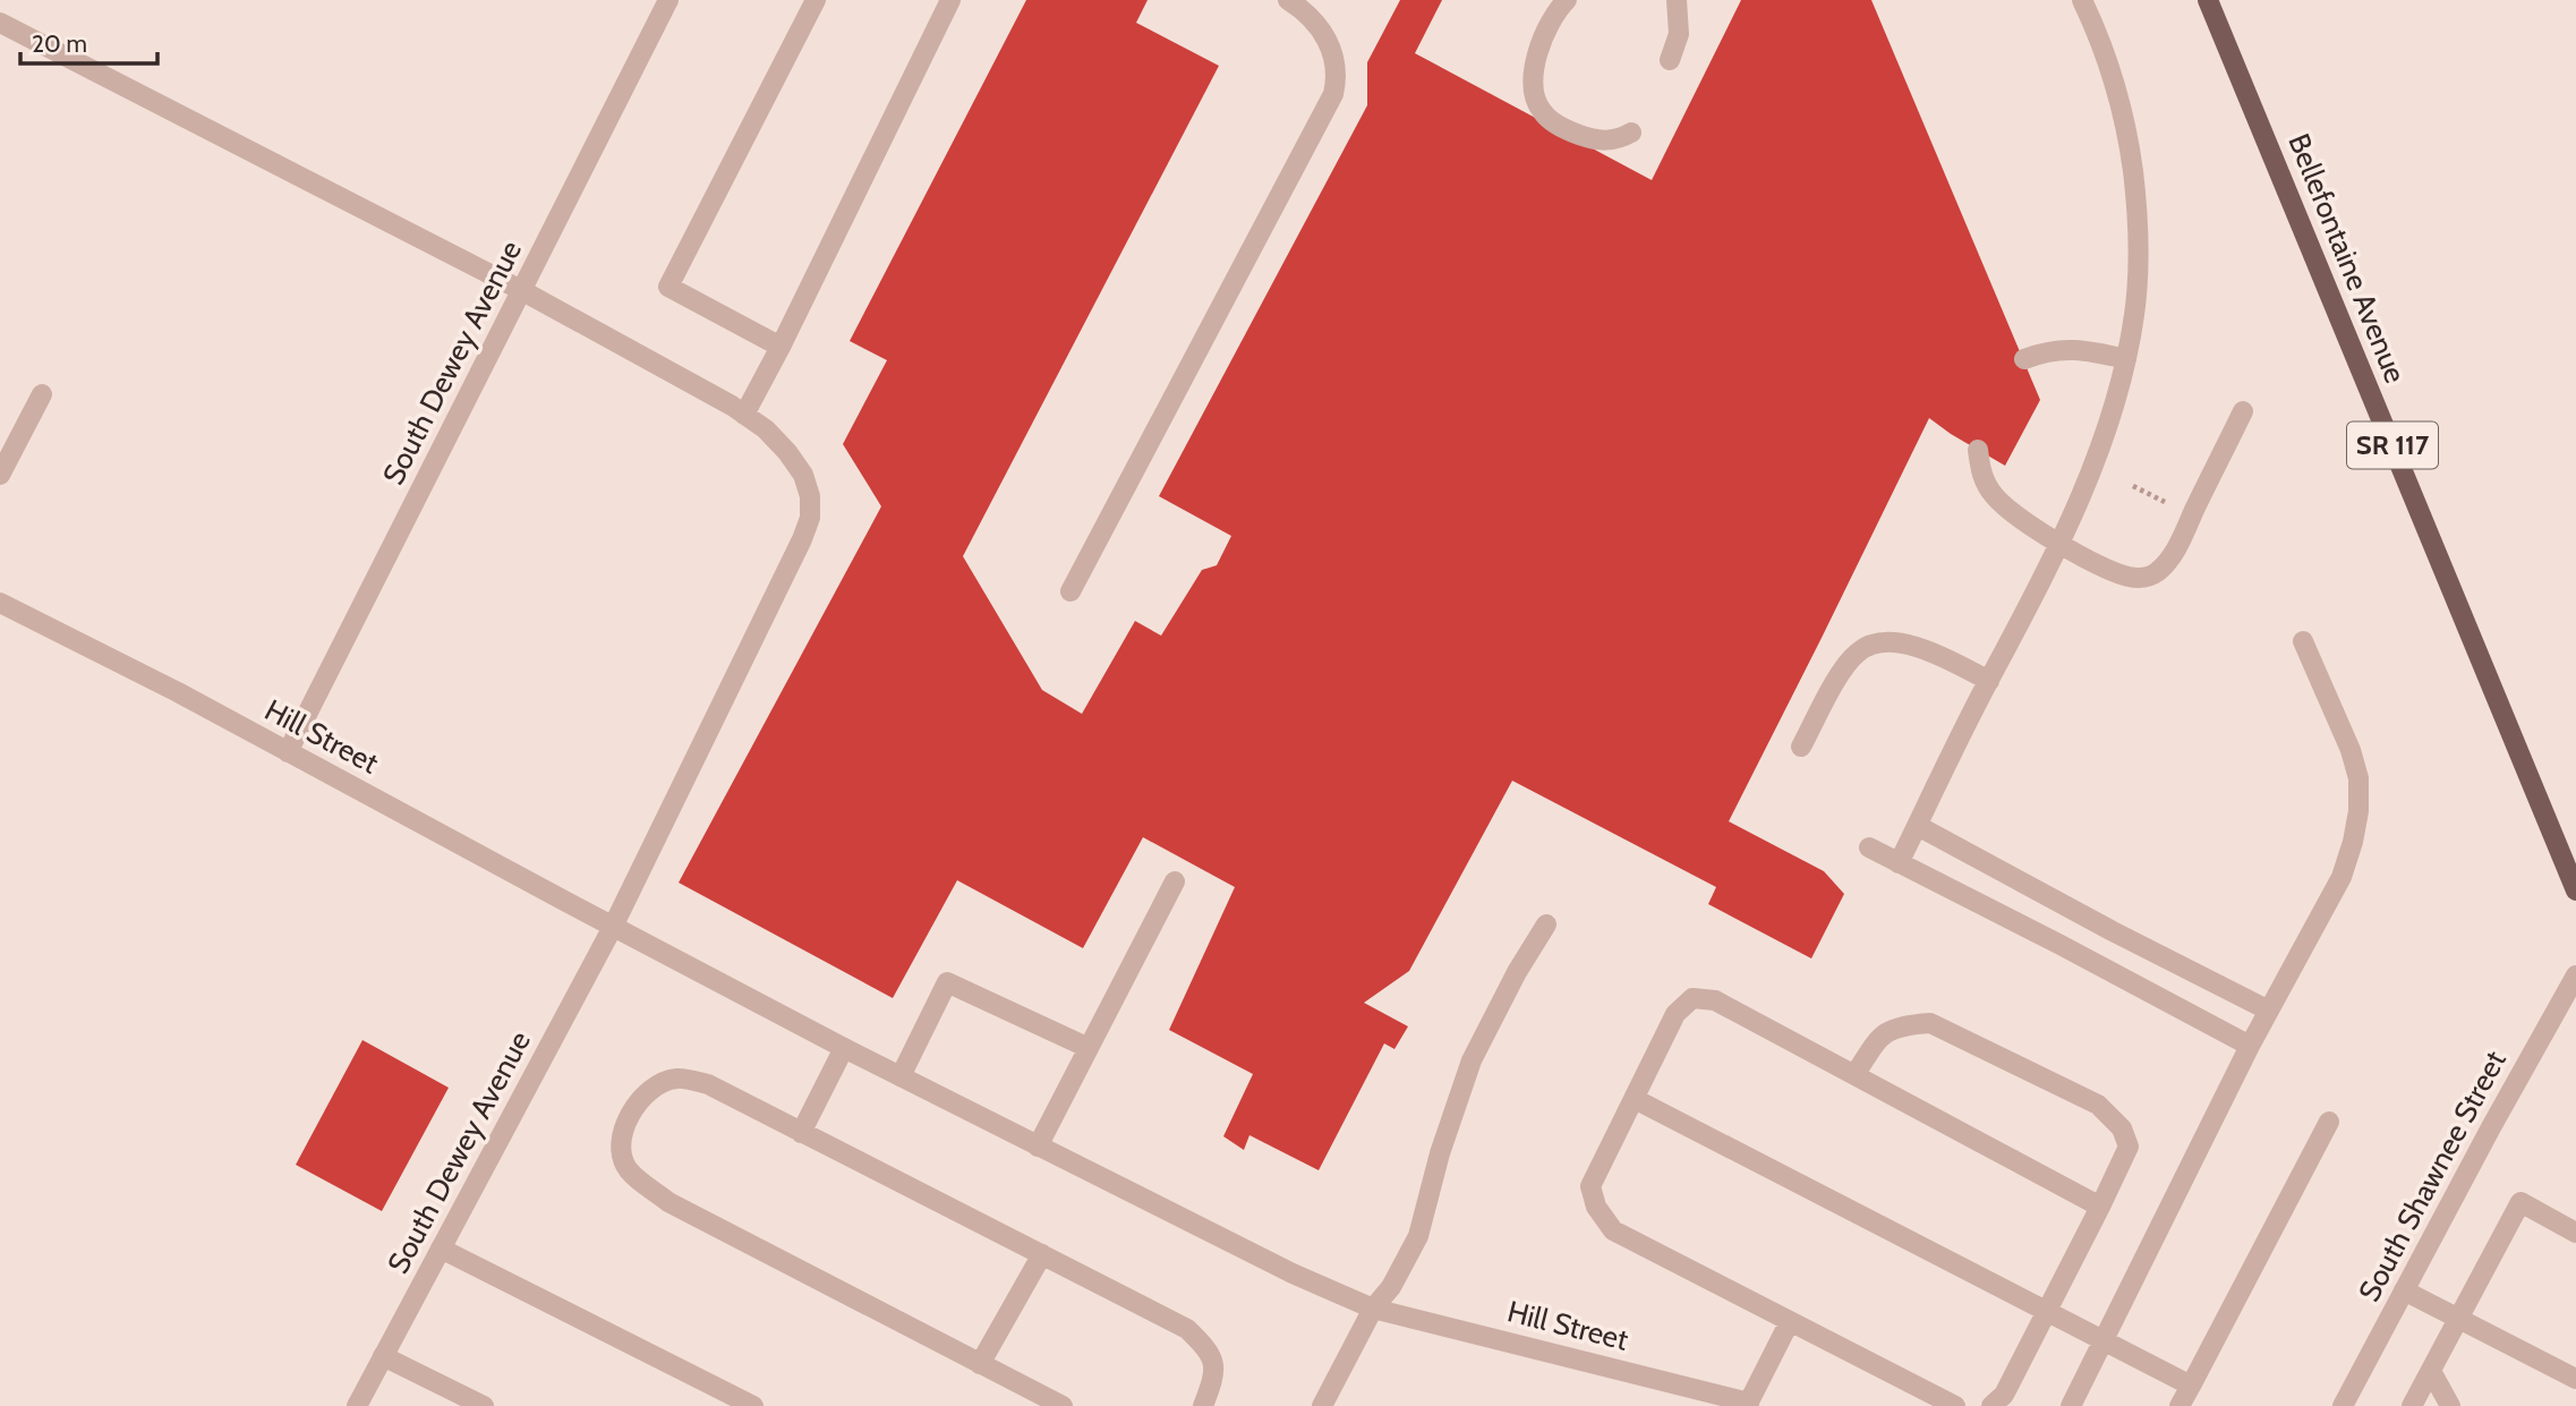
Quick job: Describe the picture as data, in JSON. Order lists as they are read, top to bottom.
{
  "streets": {
    "main road": ["Bellefontaine Avenue", "SR 117"],
    "street": ["South Dewey Avenue", "Hill Street", "South Shawnee Street"]
  },
  "crossings": [
    ["South Dewey Avenue", "Hill Street"]
  ],
  "scale_bar": "20 m"
}
